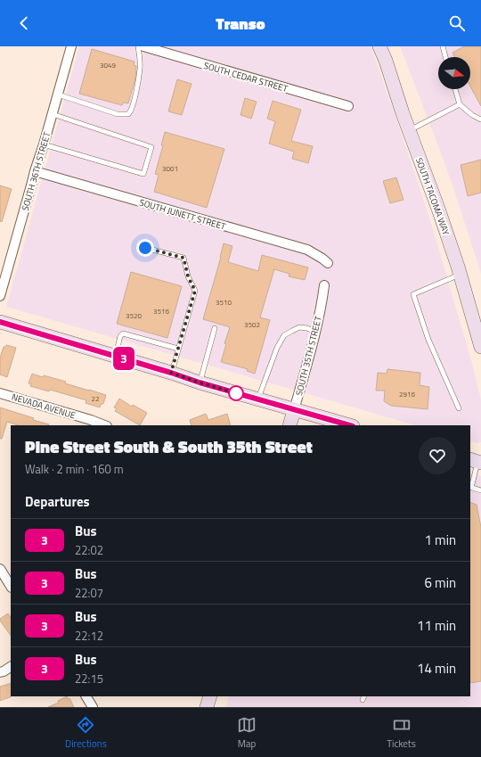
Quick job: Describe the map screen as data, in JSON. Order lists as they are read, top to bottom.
{
  "streets": {
    "main road": ["SOUTH TACOMA WAY", "SOUTH 35TH STREET"],
    "street": [
      "SOUTH CEDAR STREET",
      "SOUTH 36TH STREET",
      "SOUTH JUNETT STREET",
      "NEVADA AVENUE"
    ]
  },
  "crossings": [
    ["SOUTH 36TH STREET", "SOUTH JUNETT STREET"]
  ],
  "lines": ["bus line 3"],
  "house_numbers": [
    "3049",
    "3001",
    "3510",
    "3516",
    "3520",
    "3502",
    "2916",
    "22"
  ],
  "north": "right",
  "page": {
    "header": "Transo",
    "on_map": "3",
    "heading": [
      ["Pine Street South & South 35th Street", "Walk · 2 min · 160 m"],
      "Departures"
    ],
    "list": [
      {
        "mark": "3",
        "name": "Bus",
        "note": "22:02",
        "value": "1 min"
      },
      {
        "mark": "3",
        "name": "Bus",
        "note": "22:07",
        "value": "6 min"
      },
      {
        "mark": "3",
        "name": "Bus",
        "note": "22:12",
        "value": "11 min"
      },
      {
        "mark": "3",
        "name": "Bus",
        "note": "22:15",
        "value": "14 min"
      }
    ],
    "tabs": ["Directions", "Map", "Tickets"]
  }
}
